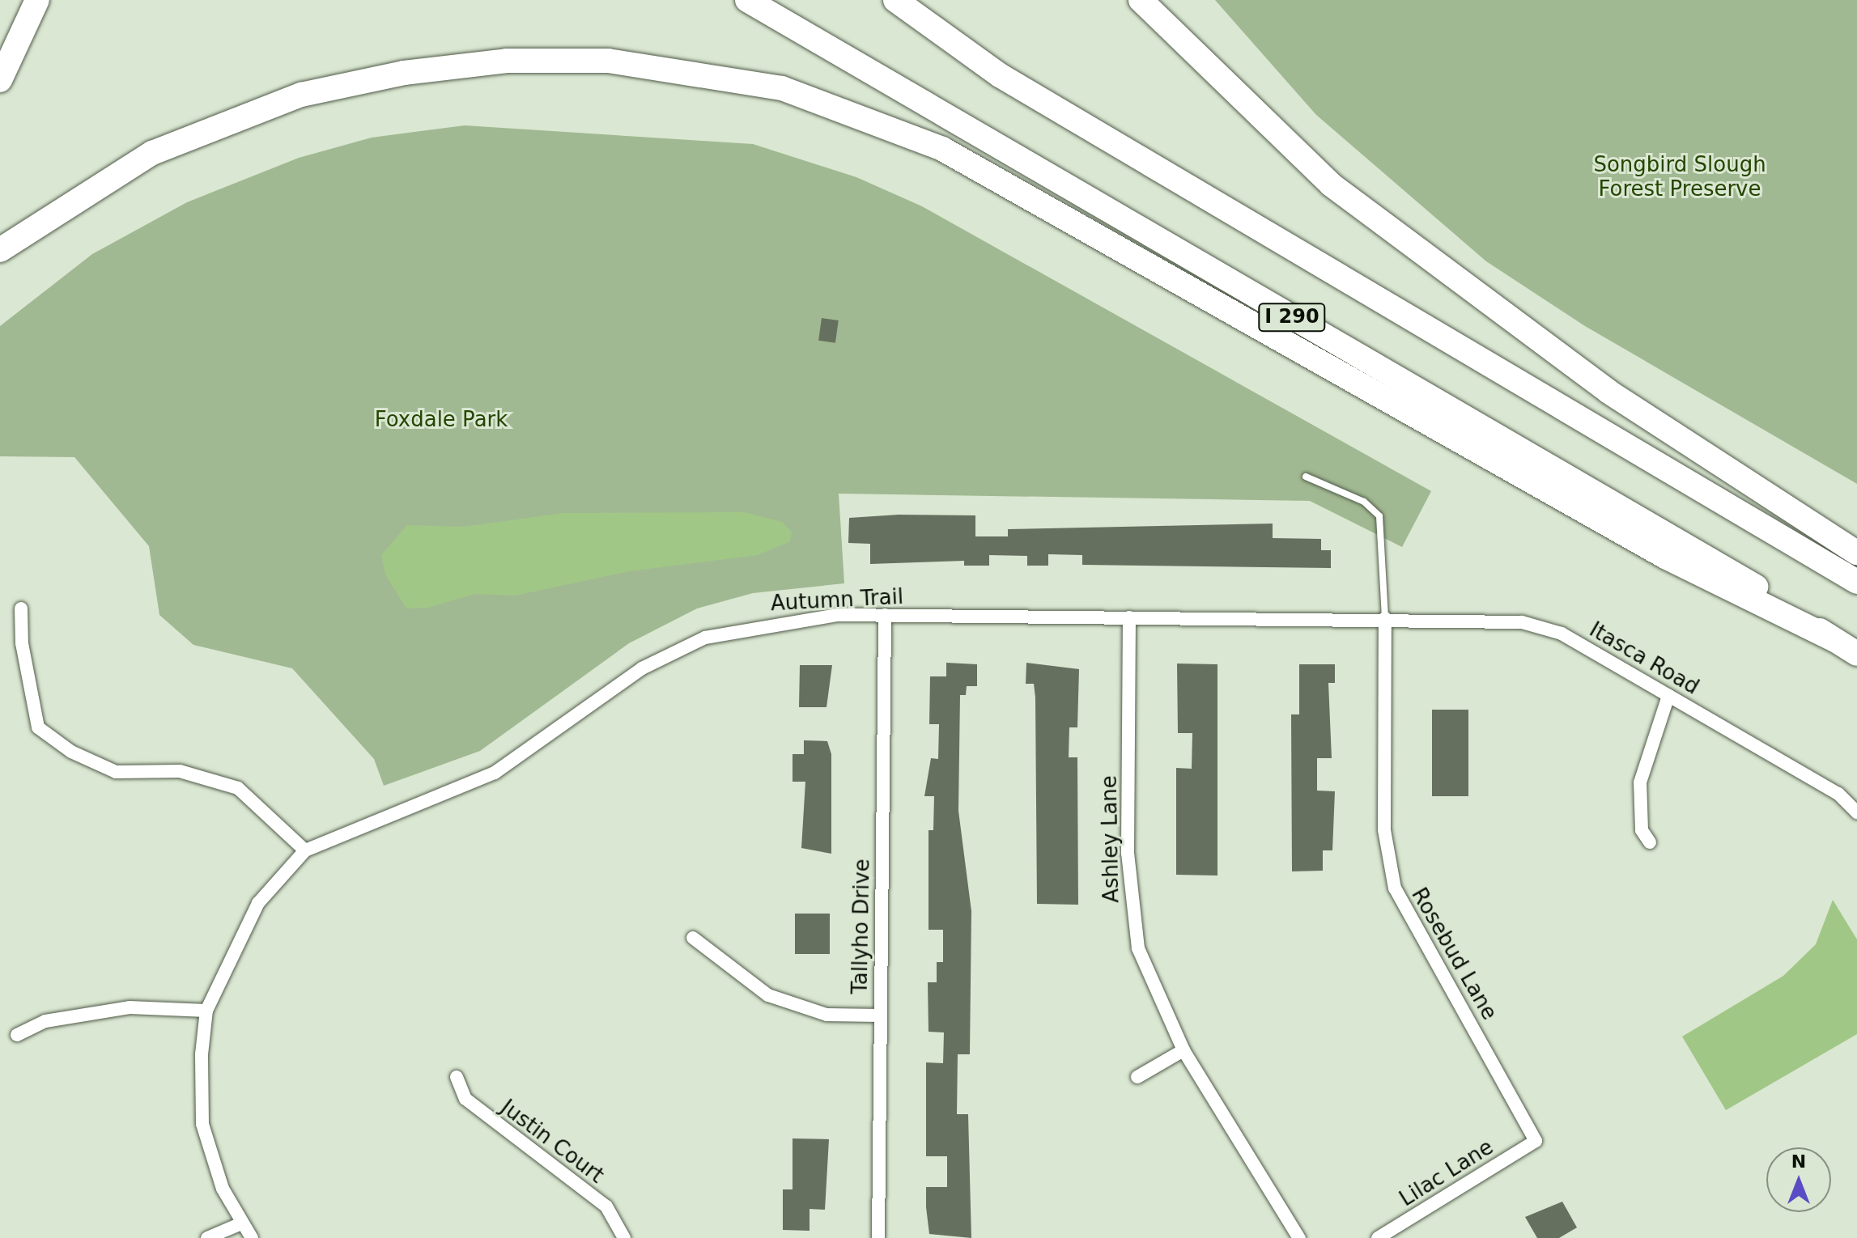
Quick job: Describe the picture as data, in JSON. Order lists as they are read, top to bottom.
{
  "streets": {
    "highway": ["I 290"],
    "street": [
      "Autumn Trail",
      "Itasca Road",
      "Ashley Lane",
      "Tallyho Drive",
      "Rosebud Lane",
      "Justin Court",
      "Lilac Lane"
    ]
  },
  "crossings": [
    ["Autumn Trail", "Itasca Road"],
    ["Autumn Trail", "Ashley Lane"],
    ["Autumn Trail", "Tallyho Drive"],
    ["Autumn Trail", "Rosebud Lane"],
    ["Itasca Road", "Rosebud Lane"],
    ["Rosebud Lane", "Lilac Lane"]
  ],
  "parks": ["Songbird Slough Forest Preserve", "Foxdale Park"],
  "north": "top"
}
